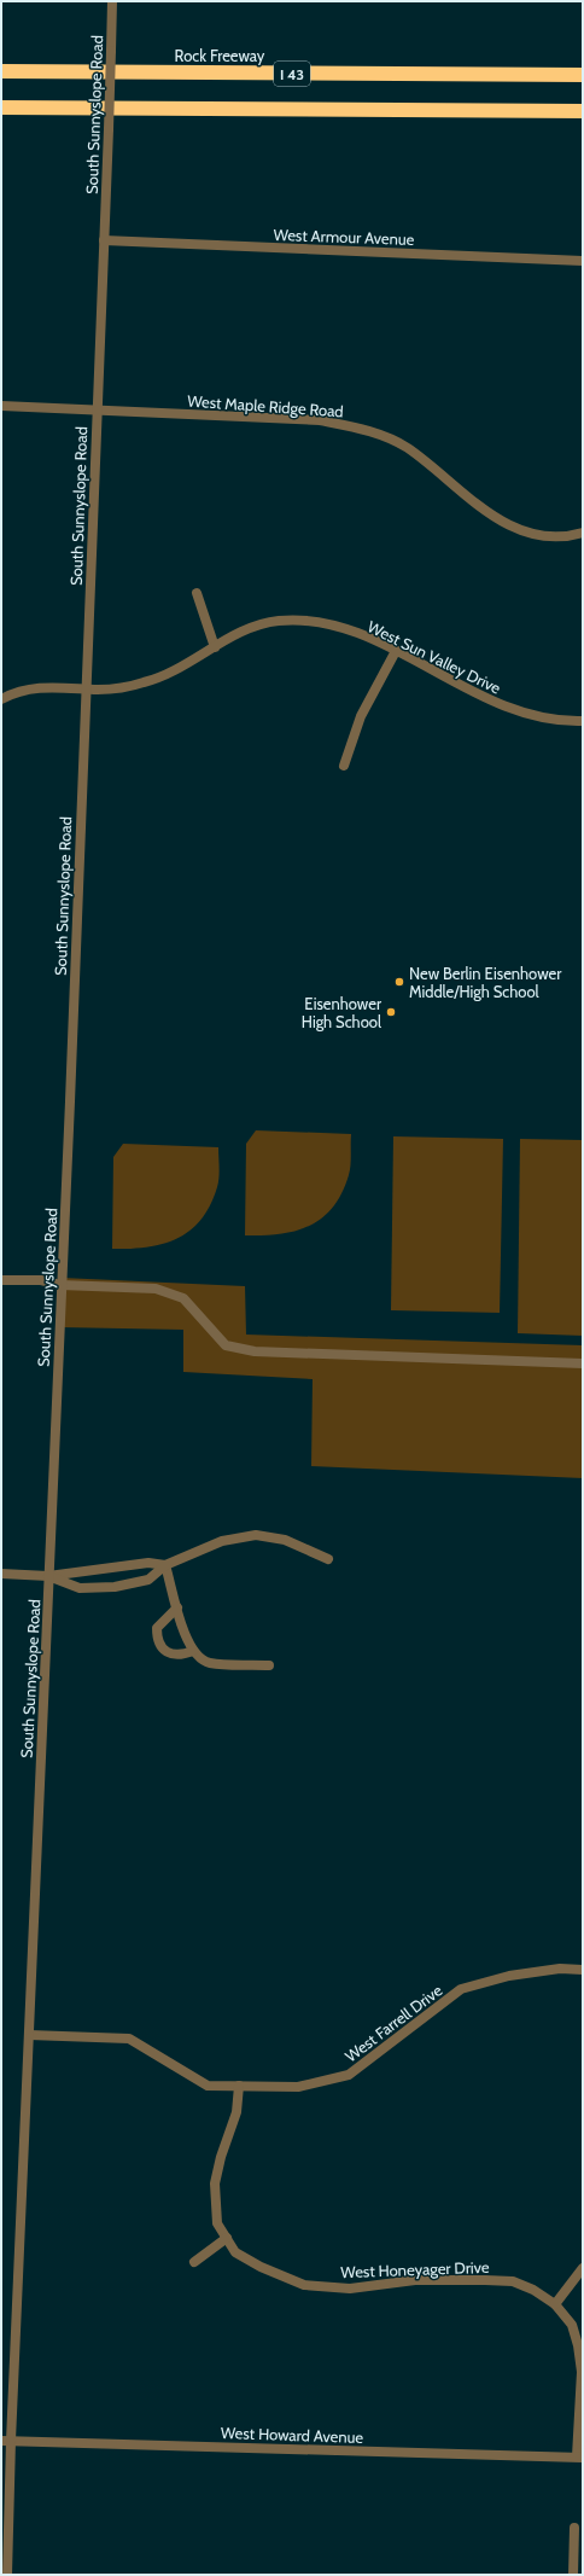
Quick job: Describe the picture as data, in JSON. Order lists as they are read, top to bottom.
{
  "streets": {
    "highway": ["Rock Freeway", "I 43"],
    "street": [
      "South Sunnyslope Road",
      "West Armour Avenue",
      "West Maple Ridge Road",
      "West Sun Valley Drive",
      "West Farrell Drive",
      "West Honeyager Drive",
      "West Howard Avenue"
    ]
  },
  "crossings": [
    ["South Sunnyslope Road", "West Armour Avenue"],
    ["South Sunnyslope Road", "West Maple Ridge Road"],
    ["South Sunnyslope Road", "West Sun Valley Drive"],
    ["South Sunnyslope Road", "West Farrell Drive"],
    ["South Sunnyslope Road", "West Howard Avenue"],
    ["West Farrell Drive", "West Honeyager Drive"],
    ["West Honeyager Drive", "West Howard Avenue"]
  ],
  "places": ["New Berlin Eisenhower Middle/High School", "Eisenhower High School"]
}
